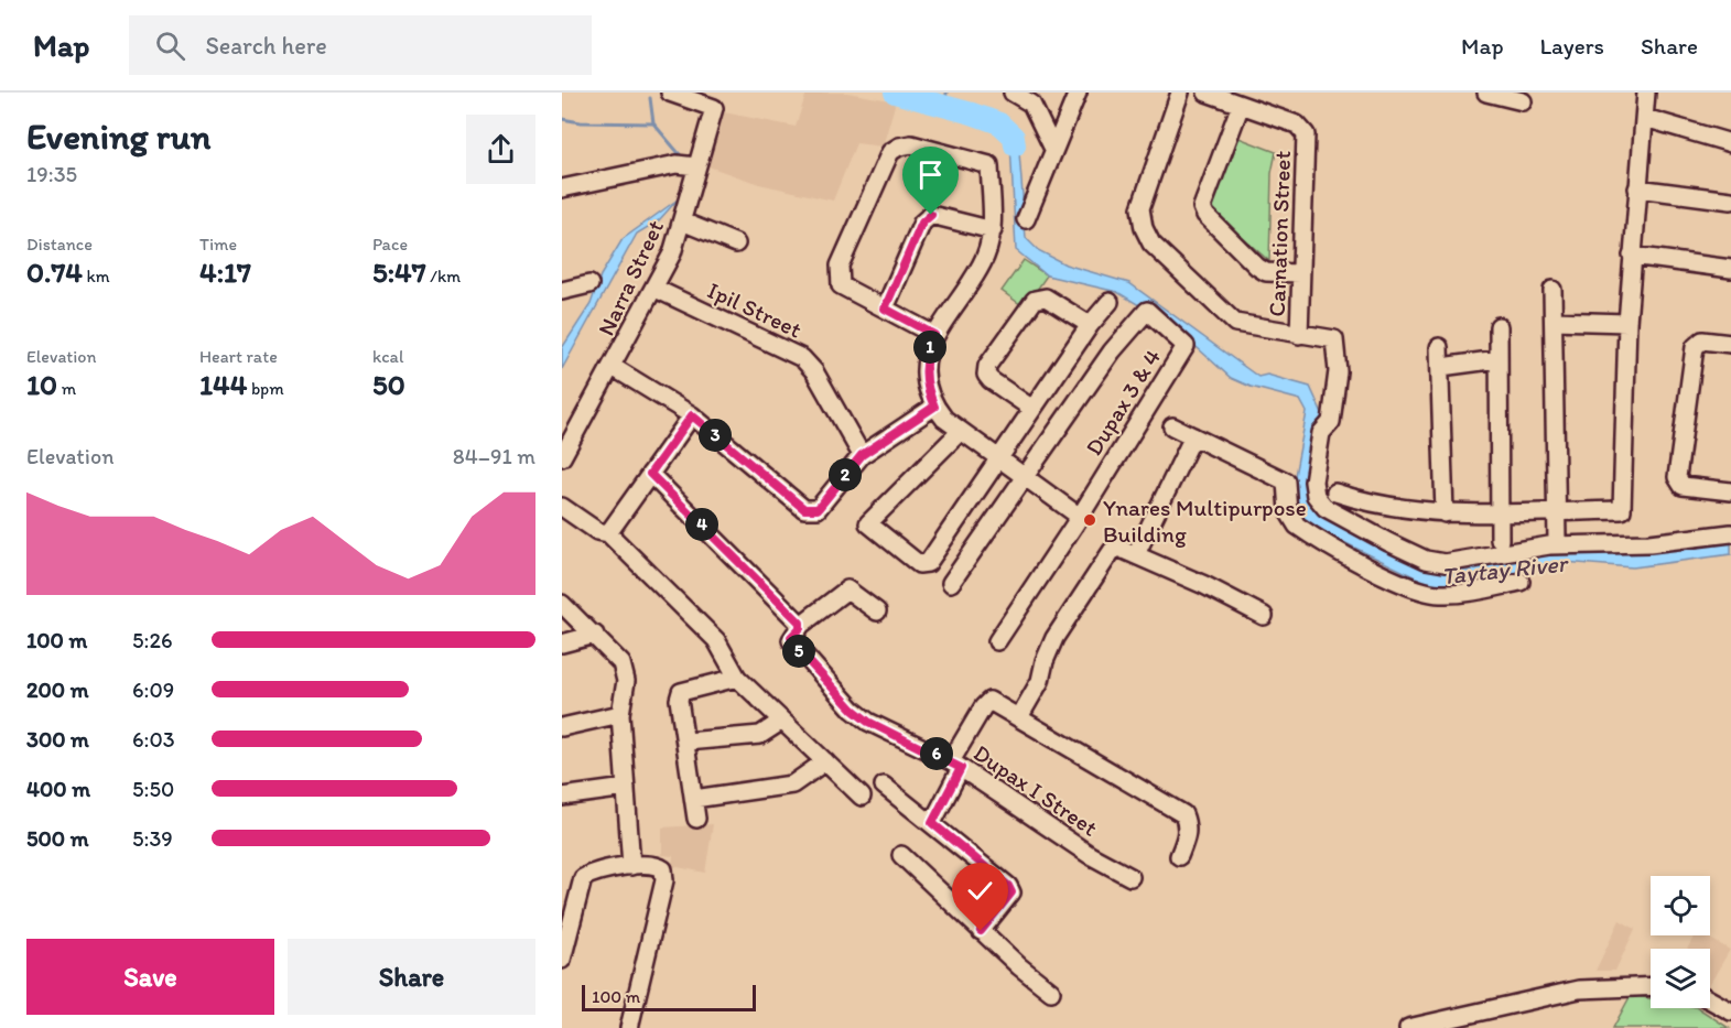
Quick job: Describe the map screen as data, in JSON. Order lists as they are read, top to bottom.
{
  "streets": {
    "street": [
      "Carnation Street",
      "Narra Street",
      "Ipil Street",
      "Dupax 3 & 4",
      "Dupax I Street"
    ]
  },
  "crossings": [
    ["Narra Street", "Ipil Street"]
  ],
  "water": ["Taytay River"],
  "places": ["Ynares Multipurpose Building"],
  "scale_bar": "100 m",
  "page": {
    "header": "Map",
    "search": "Search here",
    "nav": ["Map", "Layers", "Share"],
    "heading": ["Evening run", "19:35"],
    "stats": [
      ["Distance", "0.74 km"],
      ["Time", "4:17"],
      ["Pace", "5:47 /km"],
      ["Elevation", "10 m"],
      ["Heart rate", "144 bpm"],
      ["kcal", "50"]
    ],
    "pins": [
      "1",
      "3",
      "2",
      "4",
      "5",
      "6"
    ],
    "chart": ["Elevation", "84–91 m"],
    "list": [
      {
        "name": "100 m",
        "note": "5:26"
      },
      {
        "name": "200 m",
        "note": "6:09"
      },
      {
        "name": "300 m",
        "note": "6:03"
      },
      {
        "name": "400 m",
        "note": "5:50"
      },
      {
        "name": "500 m",
        "note": "5:39"
      }
    ],
    "buttons": ["Save", "Share"],
    "scale": "100 m"
  }
}
